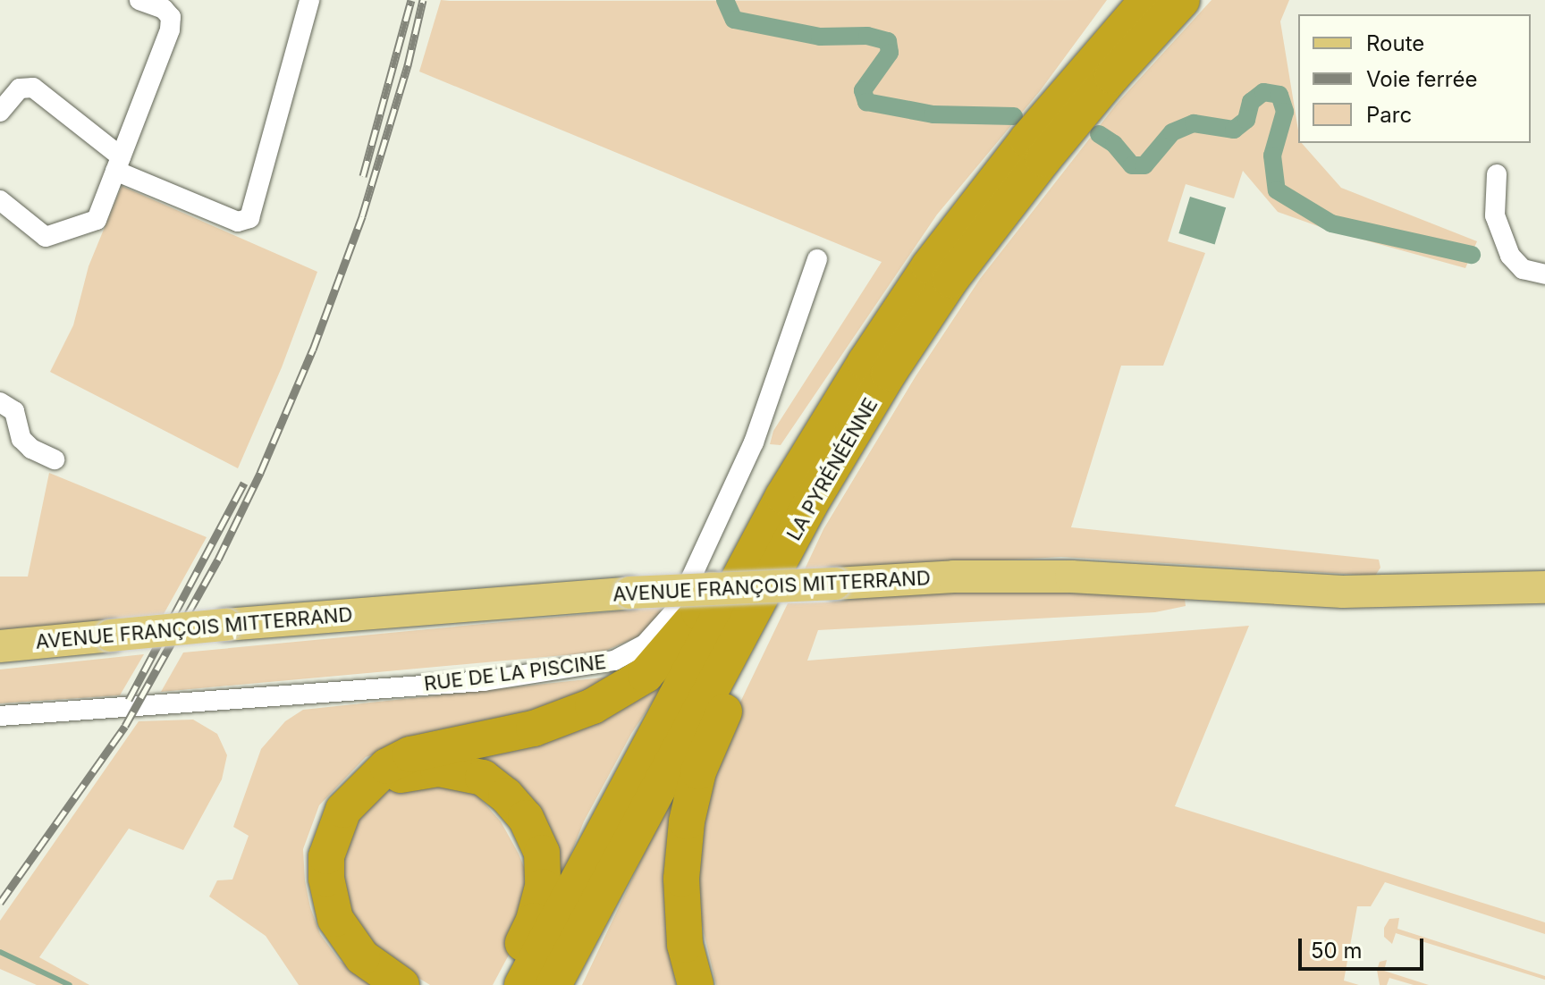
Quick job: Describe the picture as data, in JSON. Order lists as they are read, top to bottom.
{
  "streets": {
    "highway": ["LA PYRÉNÉENNE"],
    "main road": ["AVENUE FRANÇOIS MITTERRAND"],
    "street": ["RUE DE LA PISCINE"]
  },
  "legend": ["Route", "Voie ferrée", "Parc"],
  "scale_bar": "50 m"
}
